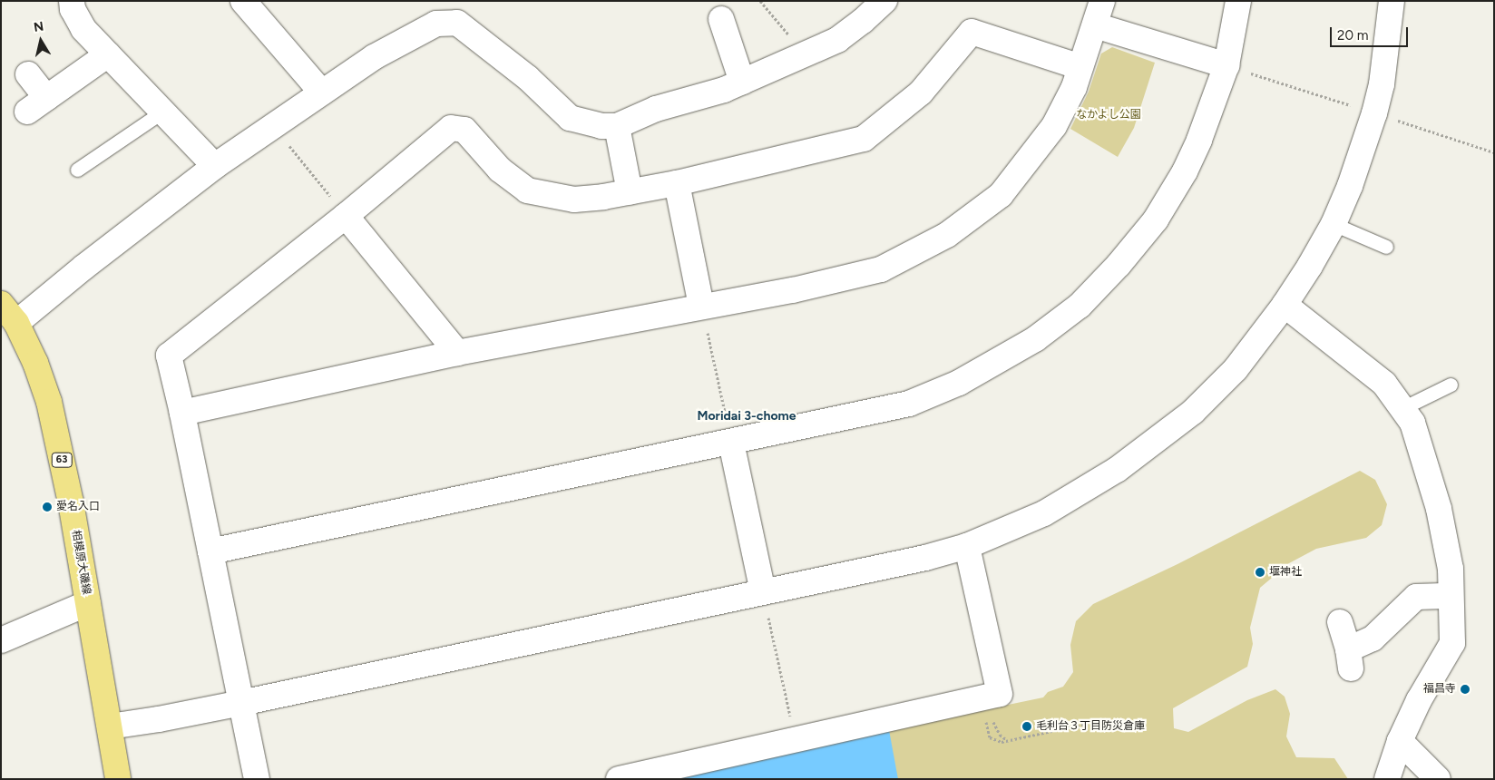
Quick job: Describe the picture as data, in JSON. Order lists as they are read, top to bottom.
{
  "streets": {
    "main road": ["63", "相模原大磯線"]
  },
  "districts": ["Moridai 3-chome"],
  "parks": ["なかよし公園"],
  "places": [
    "愛名入口",
    "堰神社",
    "福昌寺",
    "毛利台３丁目防災倉庫"
  ],
  "scale_bar": "20 m",
  "north": "top"
}
